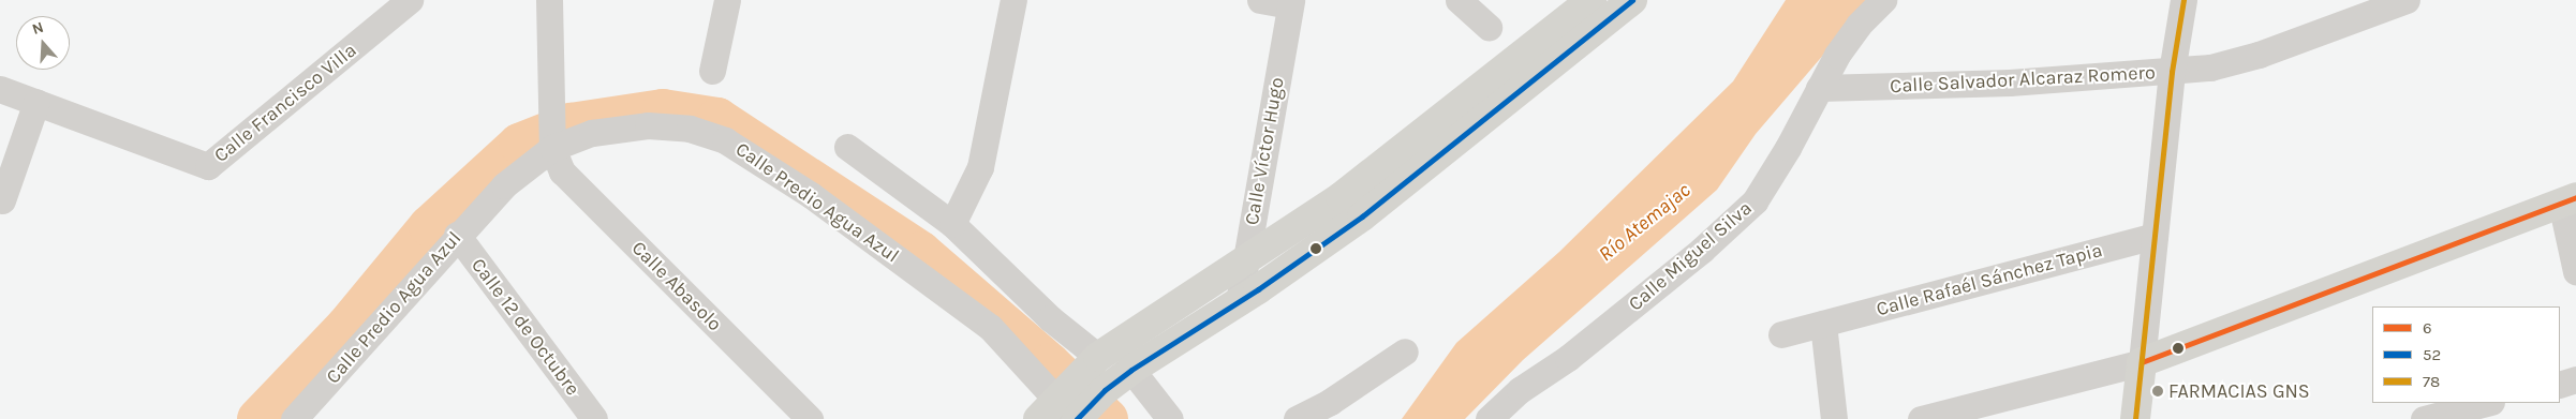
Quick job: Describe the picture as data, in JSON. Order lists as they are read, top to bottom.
{
  "streets": {
    "street": [
      "Calle Salvador Alcaraz Romero",
      "Calle Francisco Villa",
      "Calle Víctor Hugo",
      "Calle Predio Agua Azul",
      "Calle Miguel Silva",
      "Calle Rafaél Sánchez Tapia",
      "Calle Abasolo",
      "Calle 12 de Octubre"
    ]
  },
  "crossings": [
    ["Calle Salvador Alcaraz Romero", "Calle Miguel Silva"],
    ["Calle Predio Agua Azul", "Calle Abasolo"],
    ["Calle Predio Agua Azul", "Calle 12 de Octubre"]
  ],
  "water": ["Río Atemajac"],
  "places": ["FARMACIAS GNS"],
  "lines": ["transit line 52", "transit line 78", "transit line 6"],
  "legend": ["6", "52", "78"],
  "north": "top"
}
